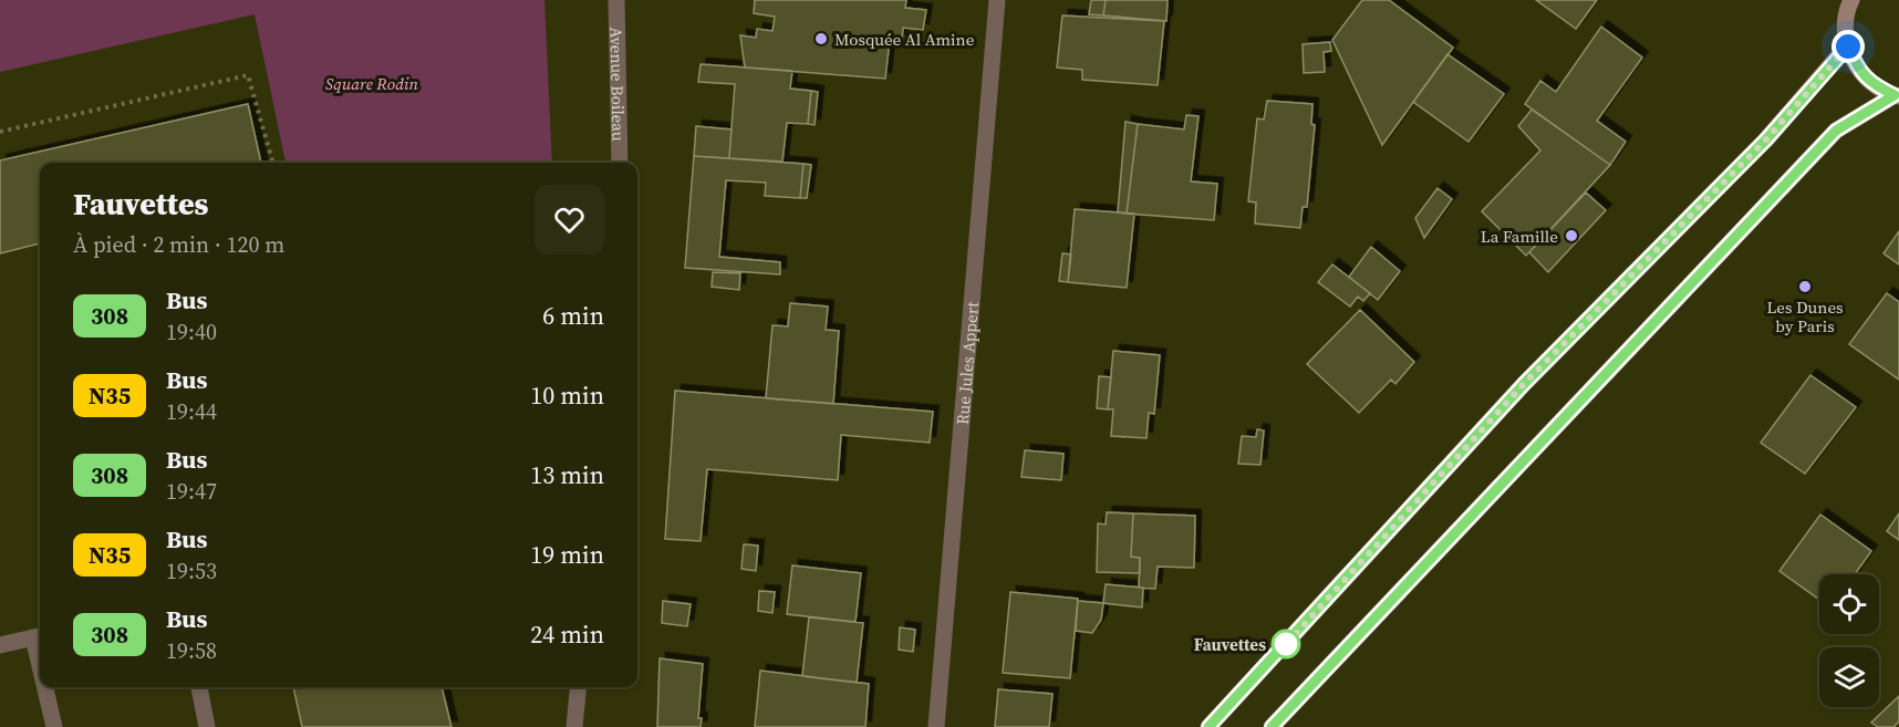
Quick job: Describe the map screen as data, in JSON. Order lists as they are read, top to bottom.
{
  "streets": {
    "street": ["Avenue Boileau", "Rue Jules Appert"]
  },
  "parks": ["Square Rodin"],
  "places": [
    "Mosquée Al Amine",
    "La Famille",
    "Les Dunes by Paris",
    "Fauvettes"
  ],
  "lines": ["bus line 308"],
  "page": {
    "heading": ["Fauvettes", "À pied · 2 min · 120 m"],
    "list": [
      {
        "mark": "308",
        "name": "Bus",
        "note": "19:40",
        "value": "6 min"
      },
      {
        "mark": "N35",
        "name": "Bus",
        "note": "19:44",
        "value": "10 min"
      },
      {
        "mark": "308",
        "name": "Bus",
        "note": "19:47",
        "value": "13 min"
      },
      {
        "mark": "N35",
        "name": "Bus",
        "note": "19:53",
        "value": "19 min"
      },
      {
        "mark": "308",
        "name": "Bus",
        "note": "19:58",
        "value": "24 min"
      }
    ]
  }
}
